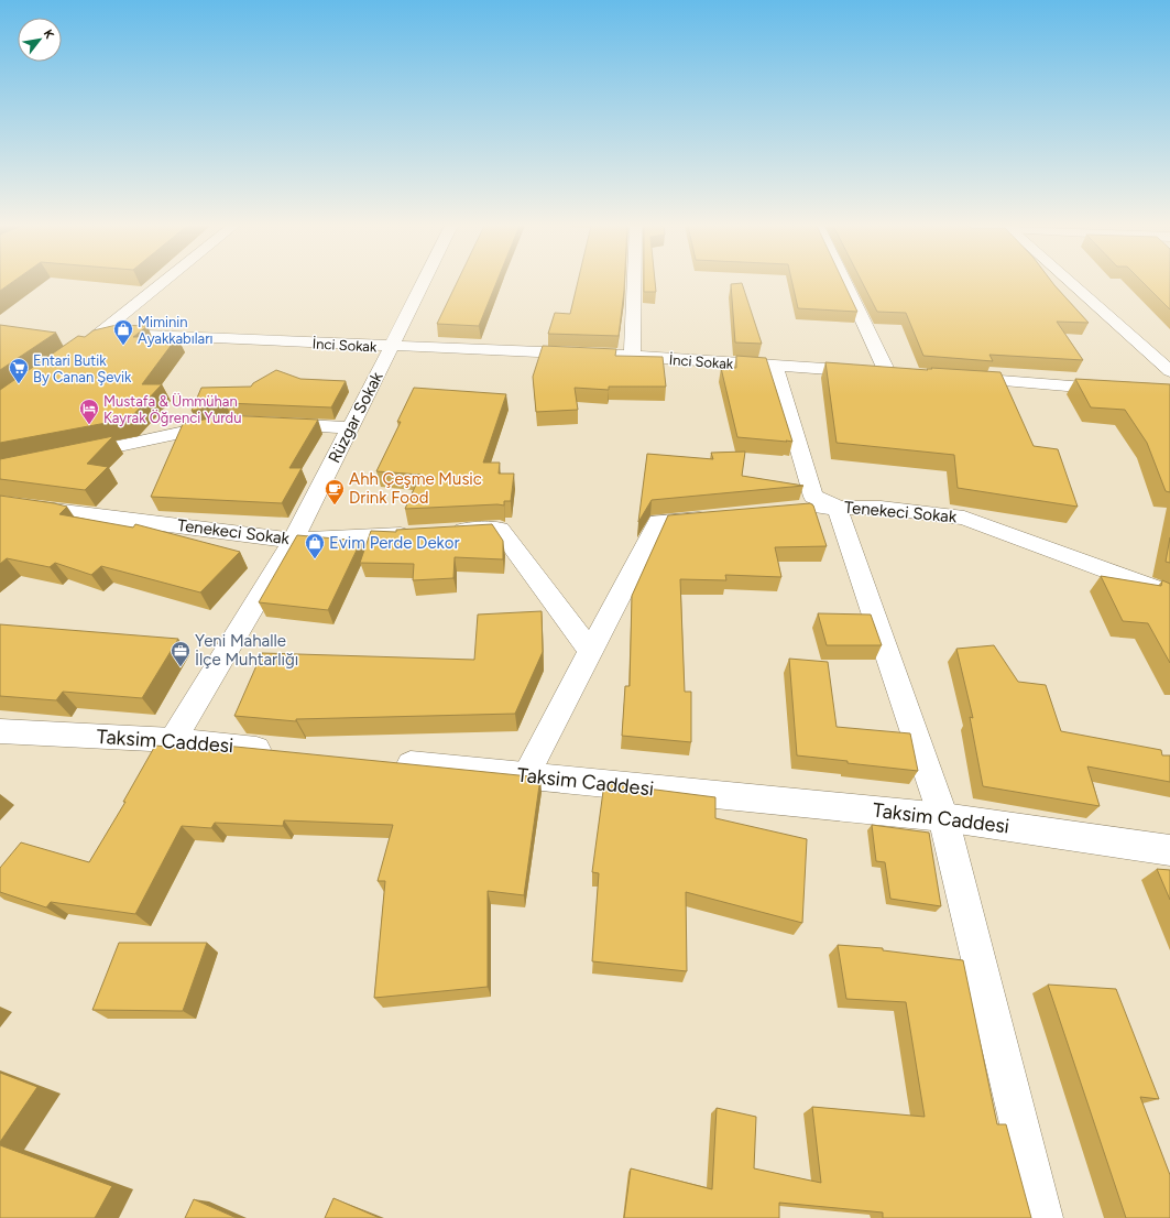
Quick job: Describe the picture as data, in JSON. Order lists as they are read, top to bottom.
{
  "streets": {
    "street": [
      "İnci Sokak",
      "Rüzgar Sokak",
      "Tenekeci Sokak",
      "Taksim Caddesi"
    ]
  },
  "crossings": [
    ["İnci Sokak", "Rüzgar Sokak"],
    ["Rüzgar Sokak", "Tenekeci Sokak"],
    ["Rüzgar Sokak", "Taksim Caddesi"]
  ],
  "places": {
    "shop": ["Miminin Ayakkabıları", "Evim Perde Dekor"],
    "supermarket": ["Entari Butik By Canan Şevik"],
    "hotel": ["Mustafa & Ümmühan Kayrak Öğrenci Yurdu"],
    "cafe": ["Ahh Çeşme Music Drink Food"],
    "office": ["Yeni Mahalle İlçe Muhtarlığı"]
  },
  "north": "top right"
}
